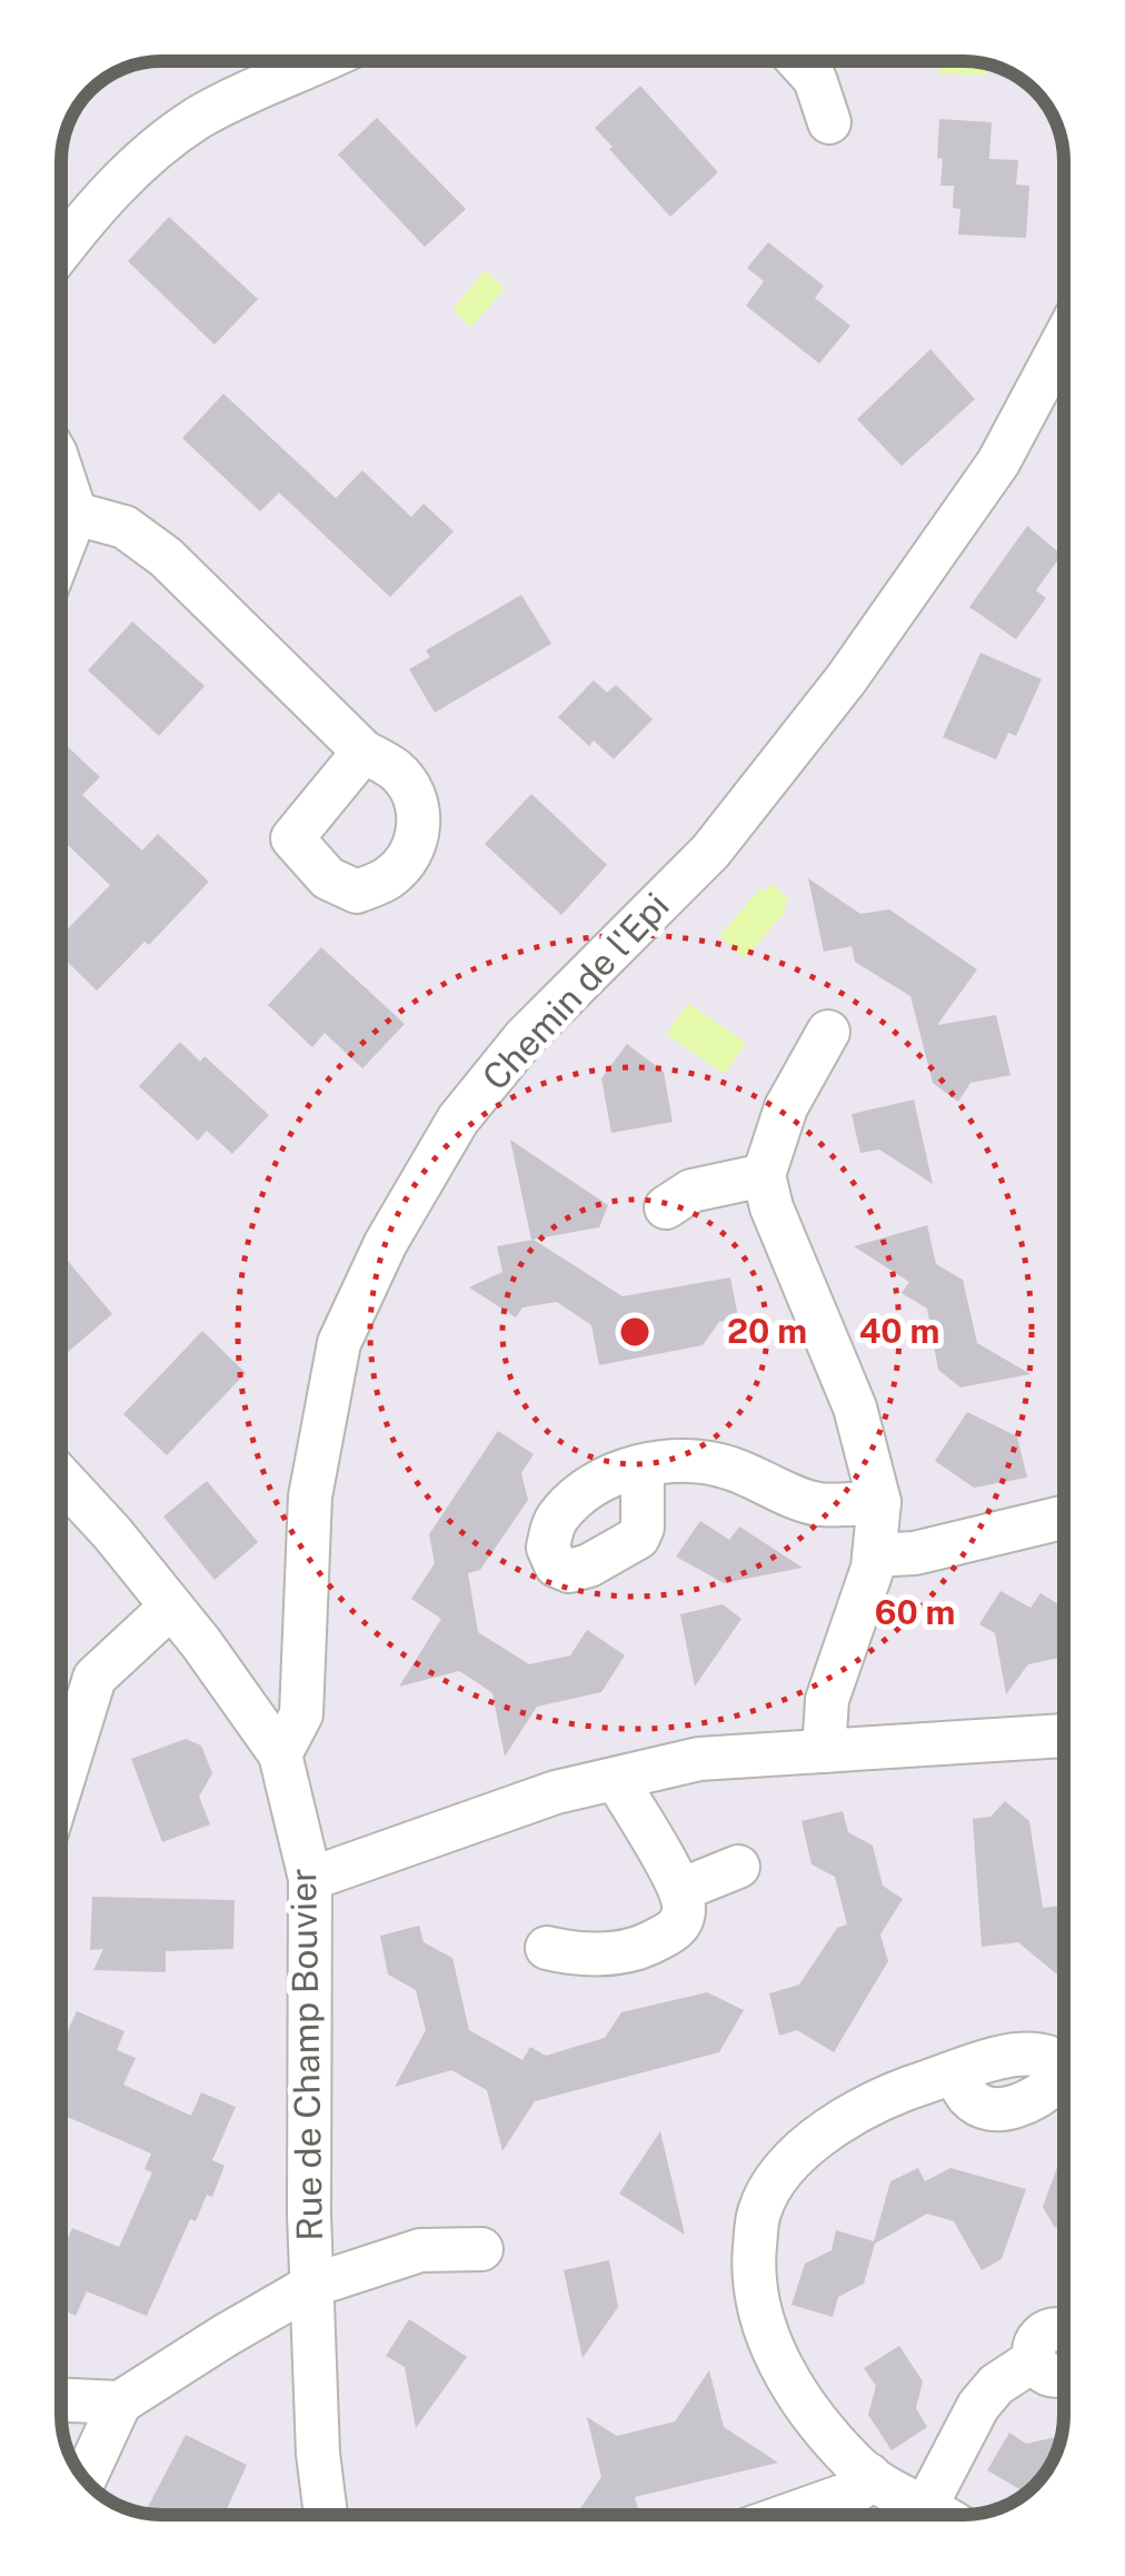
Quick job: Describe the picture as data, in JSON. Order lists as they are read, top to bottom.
{
  "streets": {
    "street": ["Chemin de l'Epi", "Rue de Champ Bouvier"]
  },
  "crossings": [
    ["Chemin de l'Epi", "Rue de Champ Bouvier"]
  ],
  "rings": ["20 m", "40 m", "60 m"]
}
